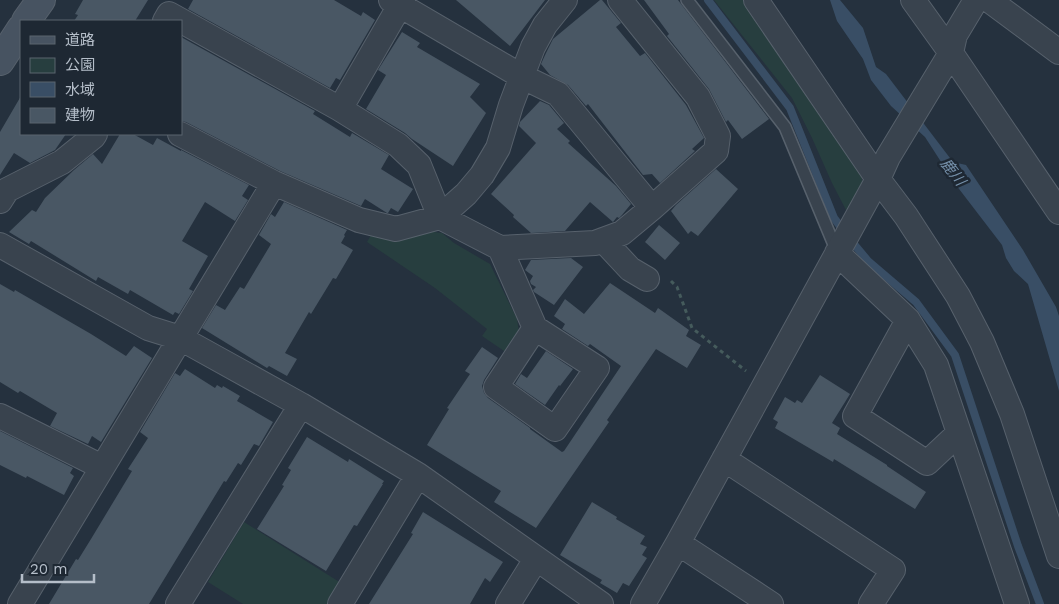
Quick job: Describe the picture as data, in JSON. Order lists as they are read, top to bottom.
{
  "water": ["鹿川"],
  "legend": [
    "道路",
    "公園",
    "水域",
    "建物"
  ],
  "scale_bar": "20 m"
}
